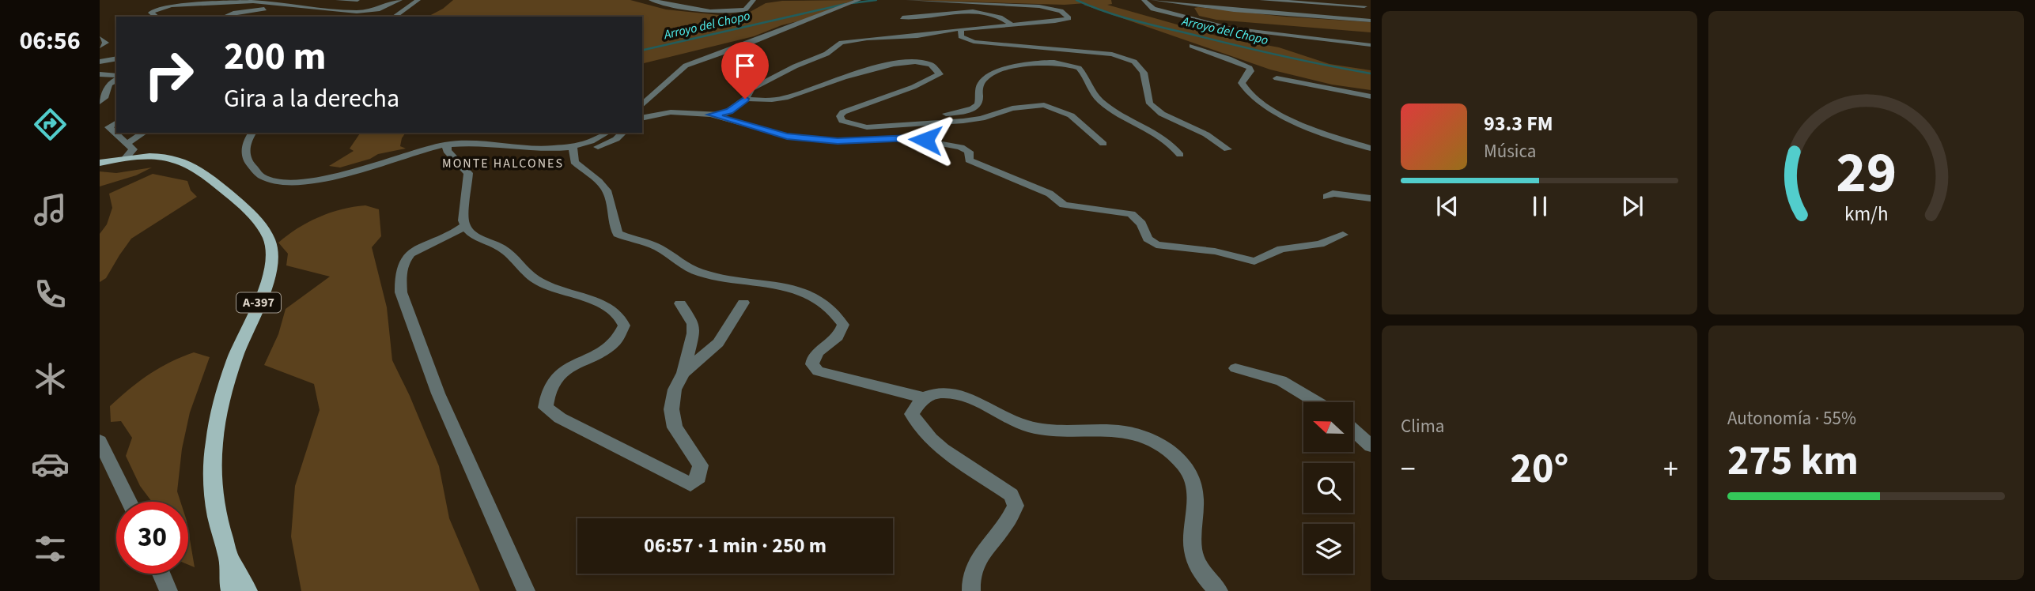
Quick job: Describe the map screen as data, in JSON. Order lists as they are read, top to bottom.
{
  "streets": {
    "main road": ["A-397"]
  },
  "districts": ["MONTE HALCONES"],
  "water": ["Arroyo del Chopo"],
  "north": "left",
  "page": {
    "tabs": "06:56",
    "turn": ["200 m", "Gira a la derecha"],
    "song": ["93.3 FM", "Música"],
    "tile": [
      "Clima",
      ["Autonomía · 55%", "275 km"]
    ],
    "heat": ["−", "20°", "+"],
    "limit": "30",
    "trip": "06:57 · 1 min · 250 m",
    "gauge": ["29", "km/h"]
  }
}
